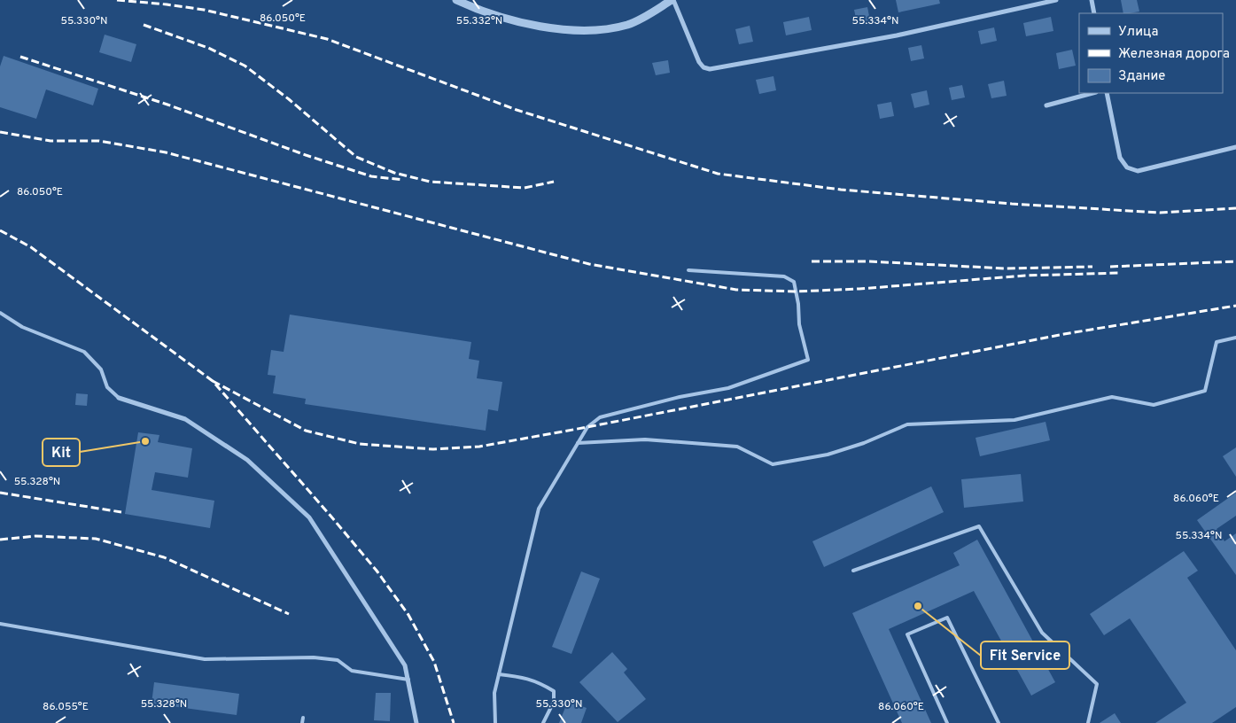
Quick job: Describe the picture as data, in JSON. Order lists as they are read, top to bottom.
{
  "places": ["Kit", "Fit Service"],
  "legend": ["Улица", "Железная дорога", "Здание"],
  "coordinates": [
    "86.050°E",
    "55.330°N",
    "55.332°N",
    "55.334°N",
    "55.328°N",
    "86.060°E",
    "86.055°E"
  ]
}
